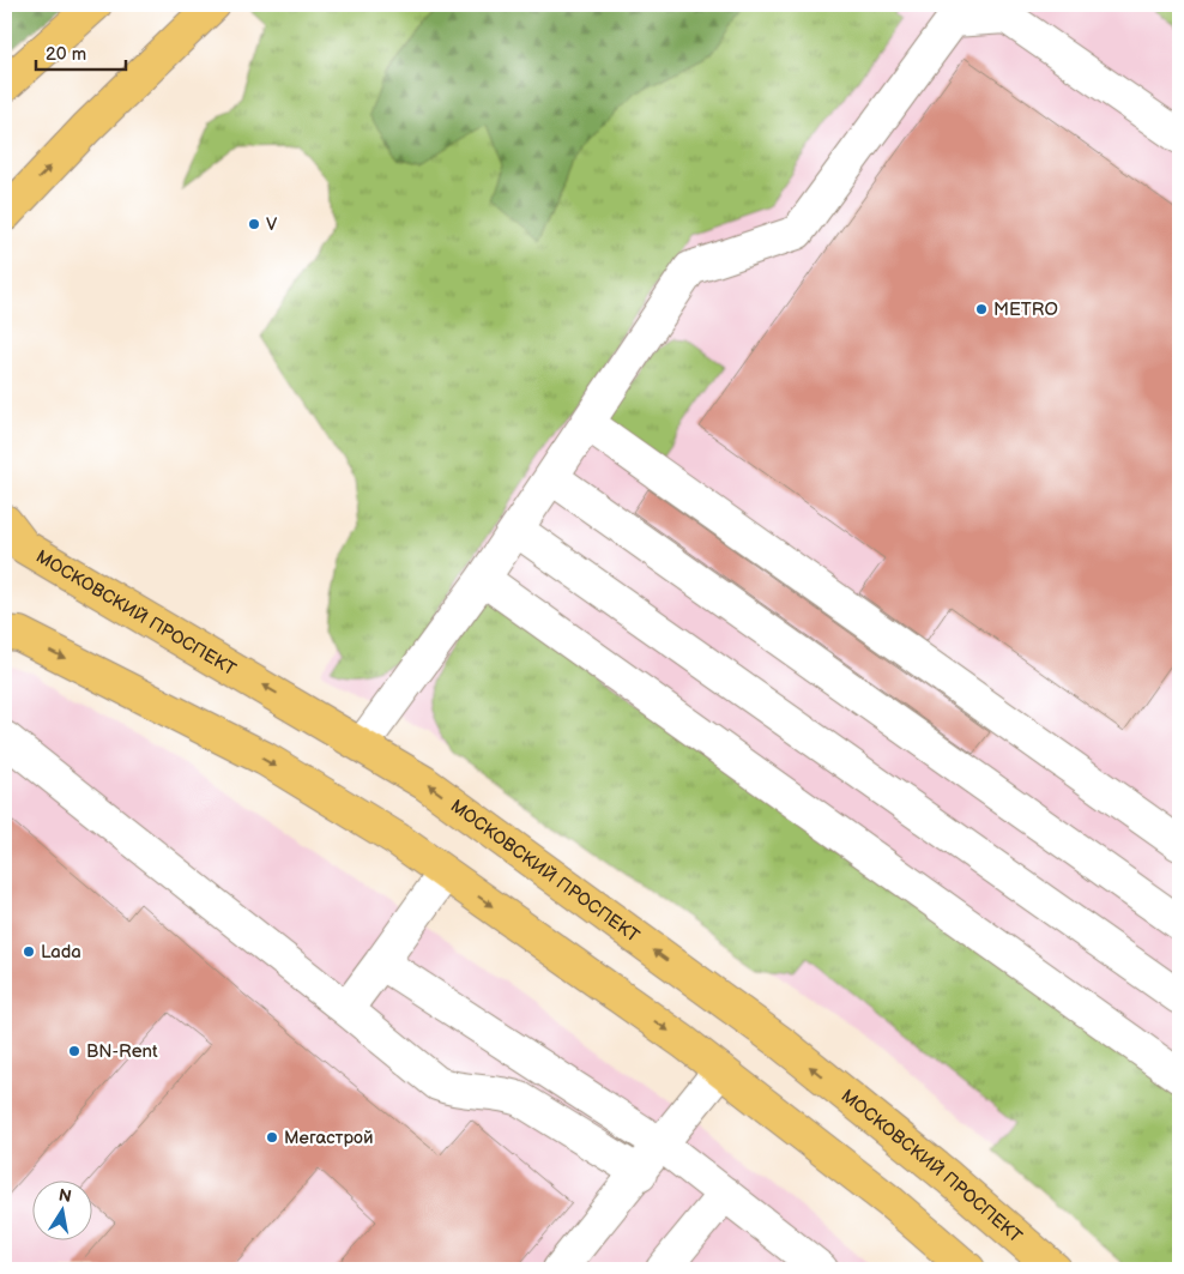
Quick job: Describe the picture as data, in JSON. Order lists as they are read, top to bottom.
{
  "streets": {
    "main road": ["МОСКОВСКИЙ ПРОСПЕКТ"]
  },
  "places": [
    "V",
    "METRO",
    "Lada",
    "BN-Rent",
    "Мегастрой"
  ],
  "scale_bar": "20 m",
  "north": "top"
}
